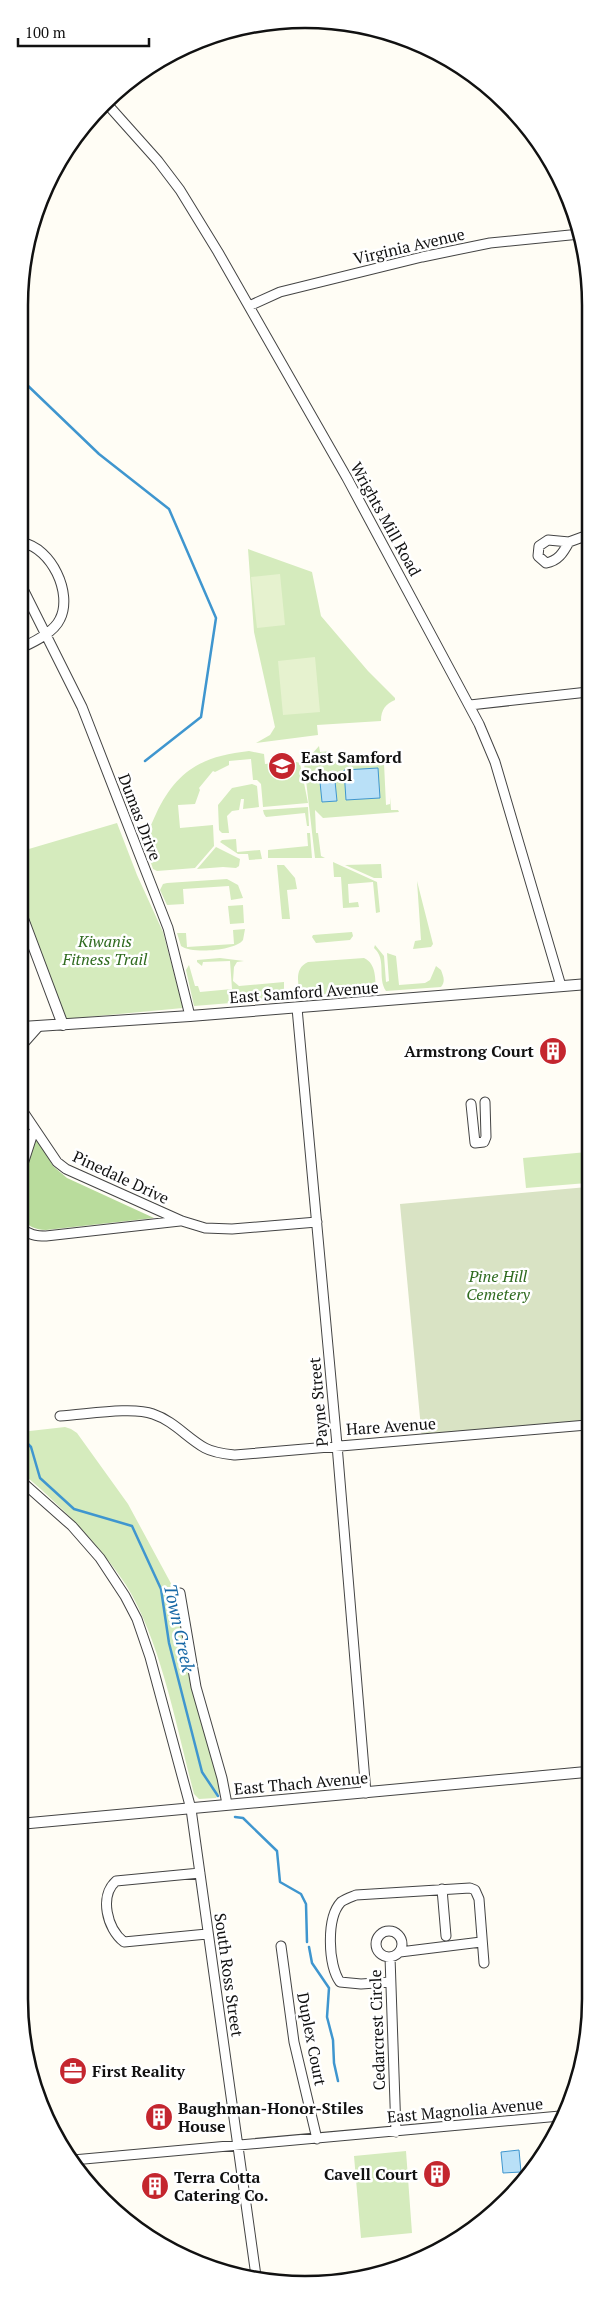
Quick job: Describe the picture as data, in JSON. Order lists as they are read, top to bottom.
{
  "streets": {
    "street": [
      "Virginia Avenue",
      "Wrights Mill Road",
      "Dumas Drive",
      "East Samford Avenue",
      "Pinedale Drive",
      "Payne Street",
      "Hare Avenue",
      "East Thach Avenue",
      "South Ross Street",
      "Cedarcrest Circle",
      "Duplex Court",
      "East Magnolia Avenue"
    ]
  },
  "crossings": [
    ["Virginia Avenue", "Wrights Mill Road"],
    ["Wrights Mill Road", "East Samford Avenue"],
    ["Dumas Drive", "East Samford Avenue"],
    ["East Samford Avenue", "Payne Street"],
    ["Pinedale Drive", "Payne Street"],
    ["Payne Street", "Hare Avenue"],
    ["Payne Street", "East Thach Avenue"],
    ["East Thach Avenue", "South Ross Street"],
    ["South Ross Street", "East Magnolia Avenue"],
    ["Cedarcrest Circle", "East Magnolia Avenue"],
    ["Duplex Court", "East Magnolia Avenue"]
  ],
  "water": ["Town Creek"],
  "parks": ["Kiwanis Fitness Trail", "Pine Hill Cemetery"],
  "places": {
    "school or university": ["East Samford School"],
    "building": [
      "Armstrong Court",
      "Baughman-Honor-Stiles House",
      "Cavell Court",
      "Terra Cotta Catering Co."
    ],
    "office": ["First Reality"]
  },
  "scale_bar": "100 m"
}
